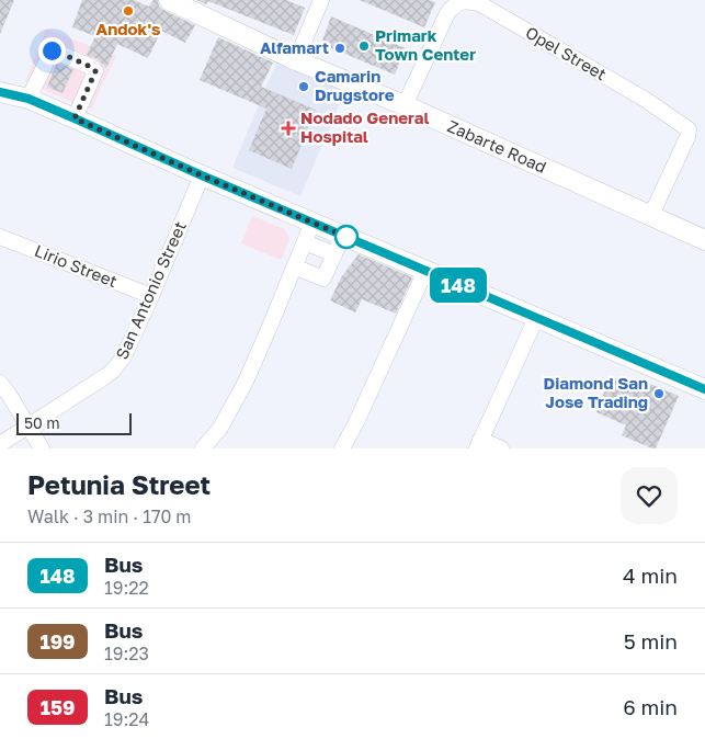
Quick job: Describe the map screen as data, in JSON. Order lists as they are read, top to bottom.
{
  "streets": {
    "main road": ["Zabarte Road"],
    "street": ["Opel Street", "Lirio Street", "San Antonio Street"]
  },
  "crossings": [
    ["Opel Street", "Zabarte Road"],
    ["Lirio Street", "San Antonio Street"]
  ],
  "places": {
    "other": [
      "Andok's",
      "Primark Town Center",
      "Alfamart",
      "Camarin Drugstore",
      "Diamond San Jose Trading"
    ],
    "health": ["Nodado General Hospital"]
  },
  "lines": ["bus line 148"],
  "scale_bar": "50 m",
  "page": {
    "on_map": "148",
    "scale": "50 m",
    "heading": ["Petunia Street", "Walk · 3 min · 170 m"],
    "list": [
      {
        "mark": "148",
        "name": "Bus",
        "note": "19:22",
        "value": "4 min"
      },
      {
        "mark": "199",
        "name": "Bus",
        "note": "19:23",
        "value": "5 min"
      },
      {
        "mark": "159",
        "name": "Bus",
        "note": "19:24",
        "value": "6 min"
      }
    ]
  }
}
